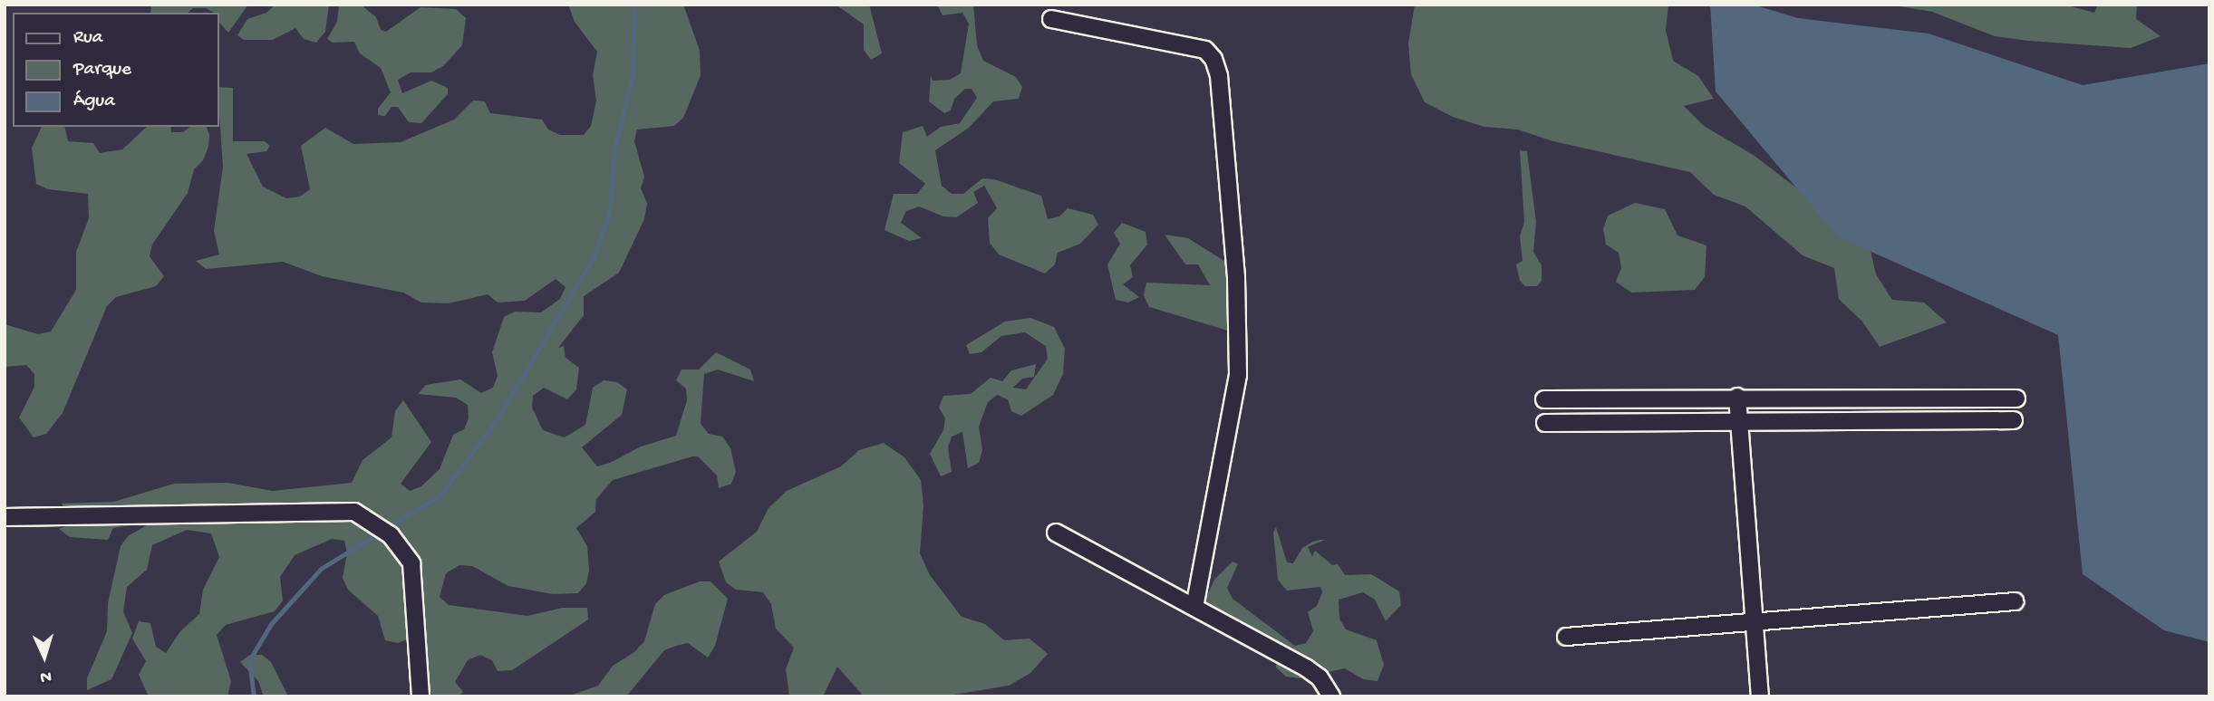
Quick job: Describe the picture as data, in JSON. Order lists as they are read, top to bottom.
{
  "legend": ["Rua", "Parque", "Água"],
  "north": "bottom"
}
